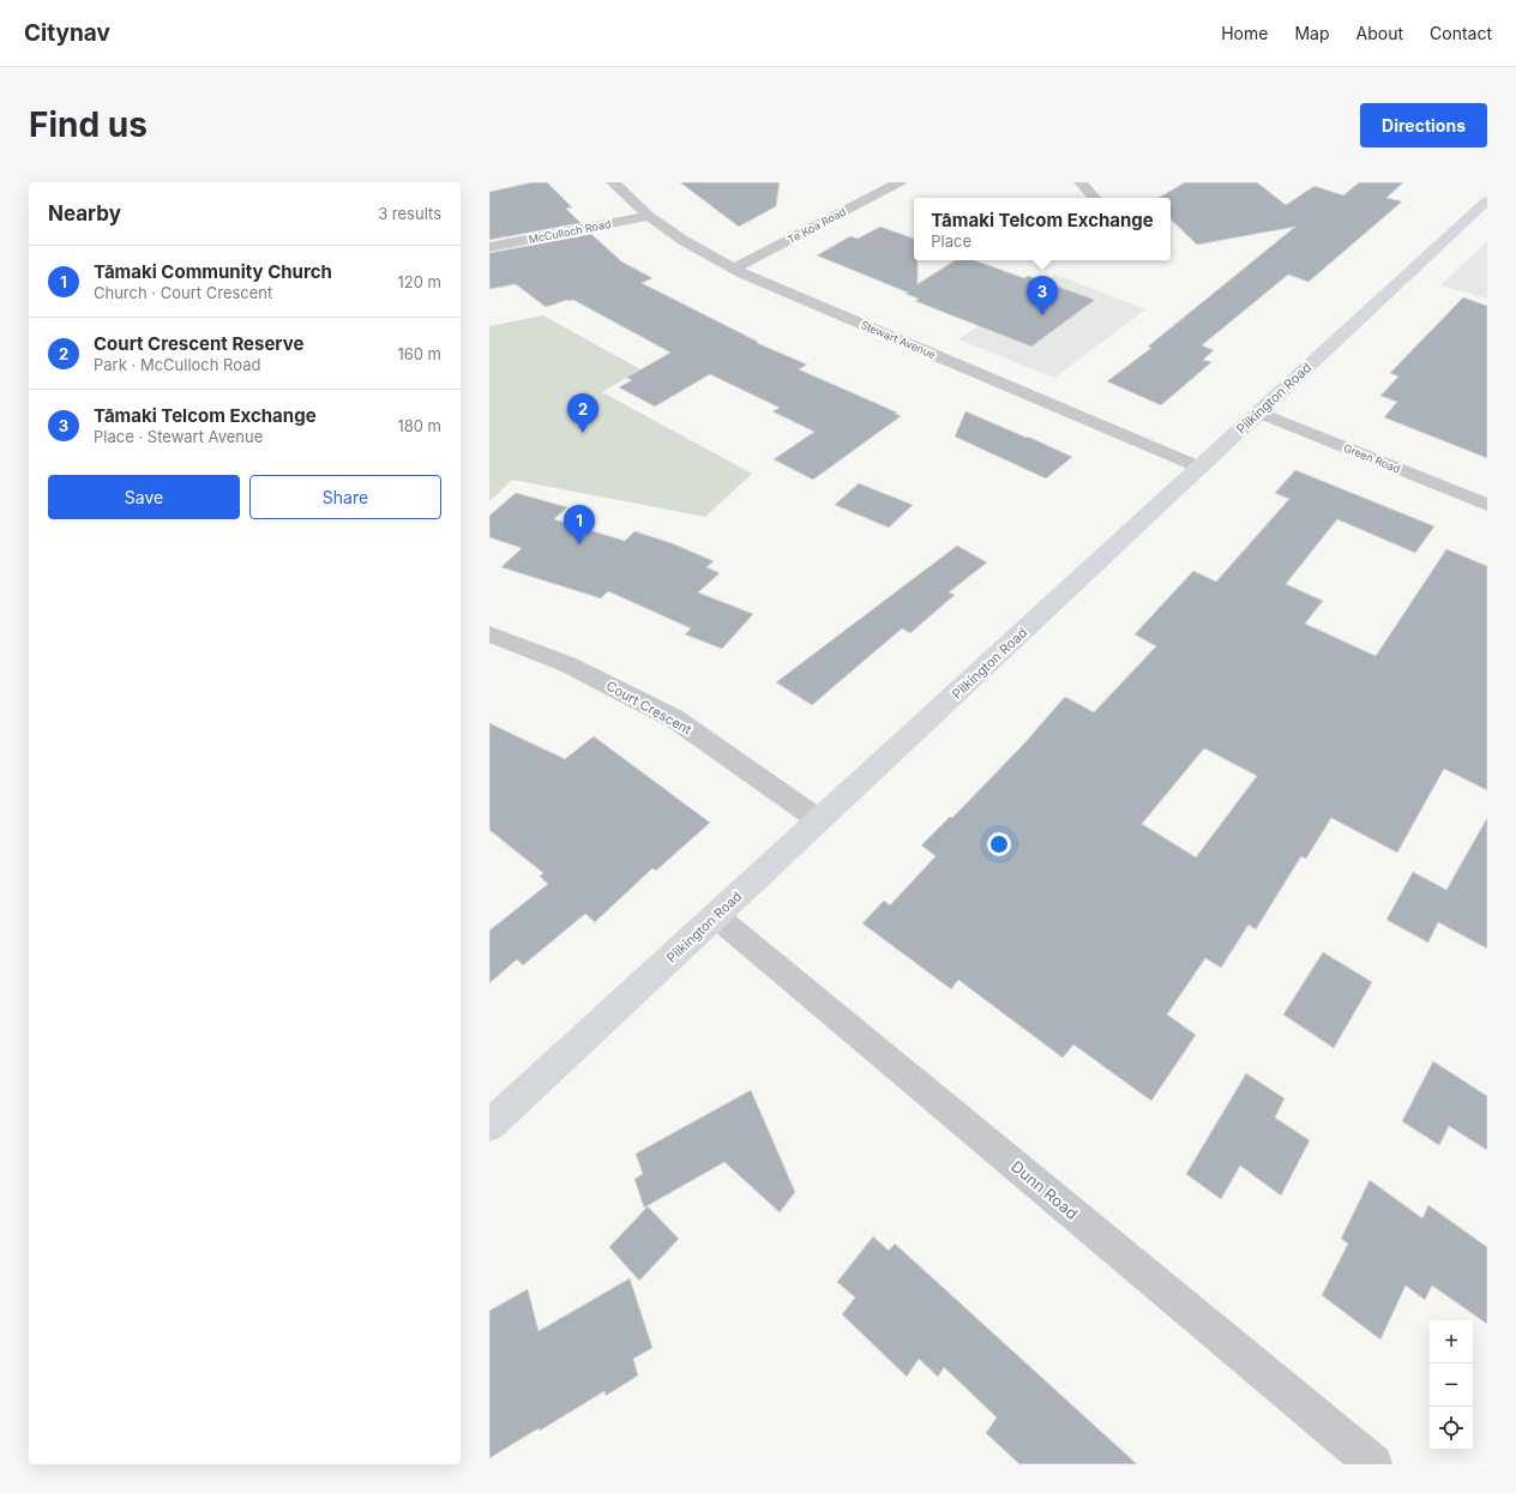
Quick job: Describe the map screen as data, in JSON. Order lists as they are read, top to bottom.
{
  "streets": {
    "street": [
      "Te Koa Road",
      "McCulloch Road",
      "Stewart Avenue",
      "Pilkington Road",
      "Green Road",
      "Court Crescent",
      "Dunn Road"
    ]
  },
  "crossings": [
    ["Te Koa Road", "Stewart Avenue"],
    ["McCulloch Road", "Stewart Avenue"],
    ["Stewart Avenue", "Pilkington Road"],
    ["Pilkington Road", "Green Road"],
    ["Pilkington Road", "Court Crescent"],
    ["Pilkington Road", "Dunn Road"]
  ],
  "page": {
    "header": "Citynav",
    "nav": [
      "Home",
      "Map",
      "About",
      "Contact"
    ],
    "buttons": [
      "Directions",
      ["Save", "Share"]
    ],
    "title": "Find us",
    "heading": ["Nearby", "3 results"],
    "popup": ["Tāmaki Telcom Exchange", "Place"],
    "list": [
      {
        "mark": "1",
        "name": "Tāmaki Community Church",
        "note": "Church · Court Crescent",
        "value": "120 m"
      },
      {
        "mark": "2",
        "name": "Court Crescent Reserve",
        "note": "Park · McCulloch Road",
        "value": "160 m"
      },
      {
        "mark": "3",
        "name": "Tāmaki Telcom Exchange",
        "note": "Place · Stewart Avenue",
        "value": "180 m"
      }
    ],
    "pins": ["3", "2", "1"],
    "map_buttons": ["+", "−"]
  }
}
